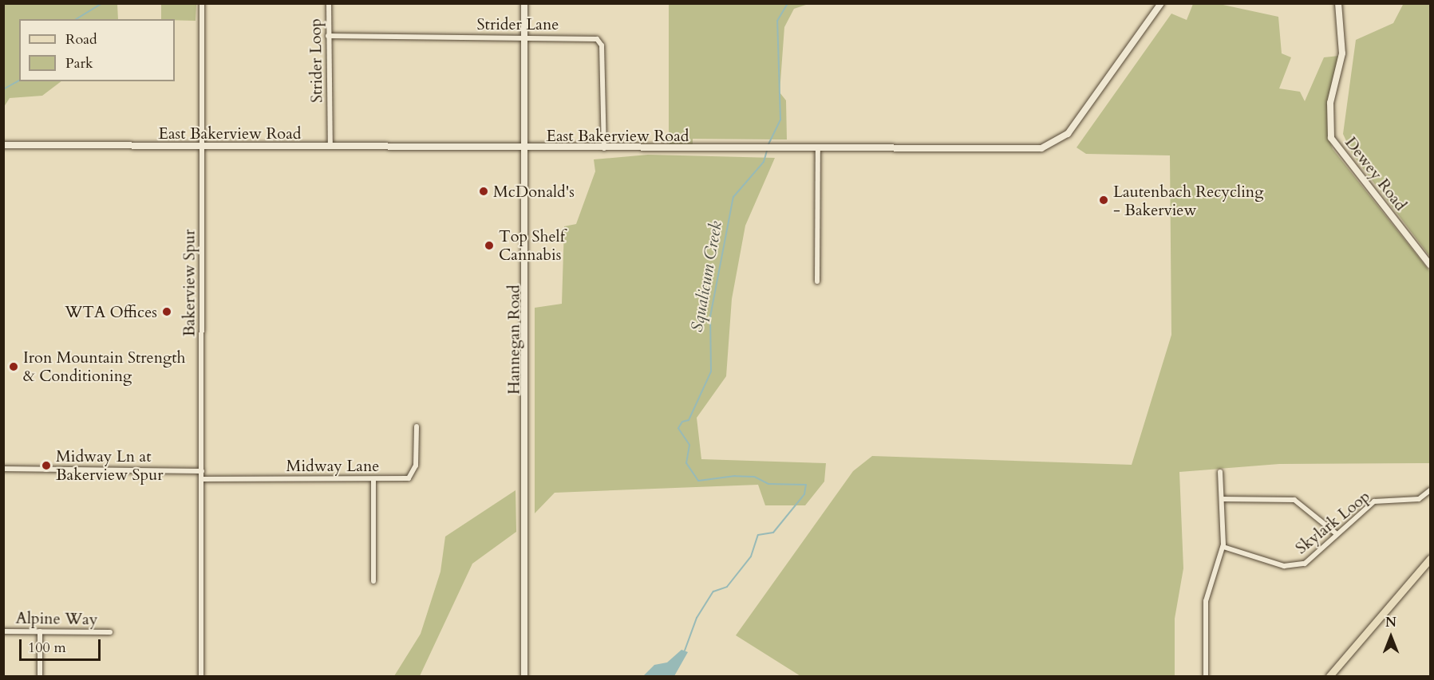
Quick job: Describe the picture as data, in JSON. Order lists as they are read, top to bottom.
{
  "streets": {
    "main road": ["East Bakerview Road", "Dewey Road", "Hannegan Road"],
    "street": [
      "Strider Lane",
      "Strider Loop",
      "Bakerview Spur",
      "Midway Lane",
      "Skylark Loop",
      "Alpine Way"
    ]
  },
  "crossings": [
    ["Strider Lane", "Strider Loop"],
    ["Strider Lane", "East Bakerview Road"],
    ["Strider Lane", "Hannegan Road"],
    ["Strider Loop", "East Bakerview Road"],
    ["East Bakerview Road", "Bakerview Spur"],
    ["East Bakerview Road", "Hannegan Road"],
    ["Bakerview Spur", "Midway Lane"]
  ],
  "water": ["Squalicum Creek"],
  "places": [
    "McDonald's",
    "Lautenbach Recycling - Bakerview",
    "Top Shelf Cannabis",
    "WTA Offices",
    "Iron Mountain Strength & Conditioning",
    "Midway Ln at Bakerview Spur"
  ],
  "legend": ["Road", "Park"],
  "scale_bar": "100 m",
  "north": "top"
}
